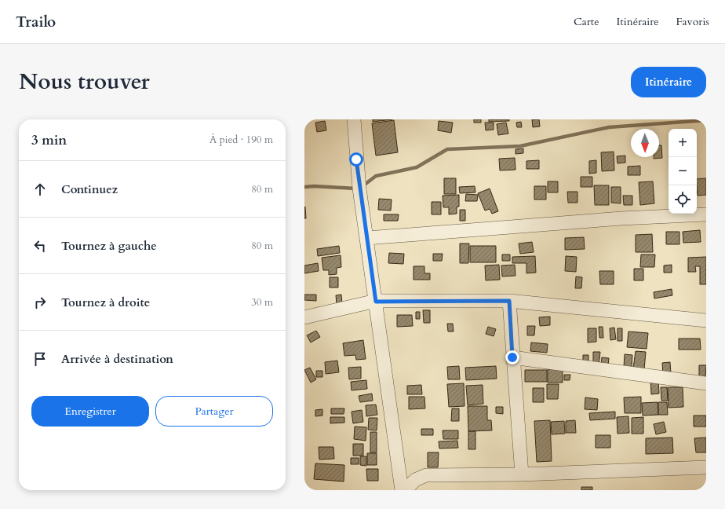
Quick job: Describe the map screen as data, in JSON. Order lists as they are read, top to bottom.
{
  "north": "bottom",
  "page": {
    "header": "Trailo",
    "nav": ["Carte", "Itinéraire", "Favoris"],
    "title": "Nous trouver",
    "buttons": [
      "Itinéraire",
      ["Enregistrer", "Partager"]
    ],
    "heading": ["3 min", "À pied · 190 m"],
    "map_buttons": ["+", "−"],
    "list": [
      ["Continuez", "80 m"],
      ["Tournez à gauche", "80 m"],
      ["Tournez à droite", "30 m"],
      "Arrivée à destination"
    ]
  }
}
